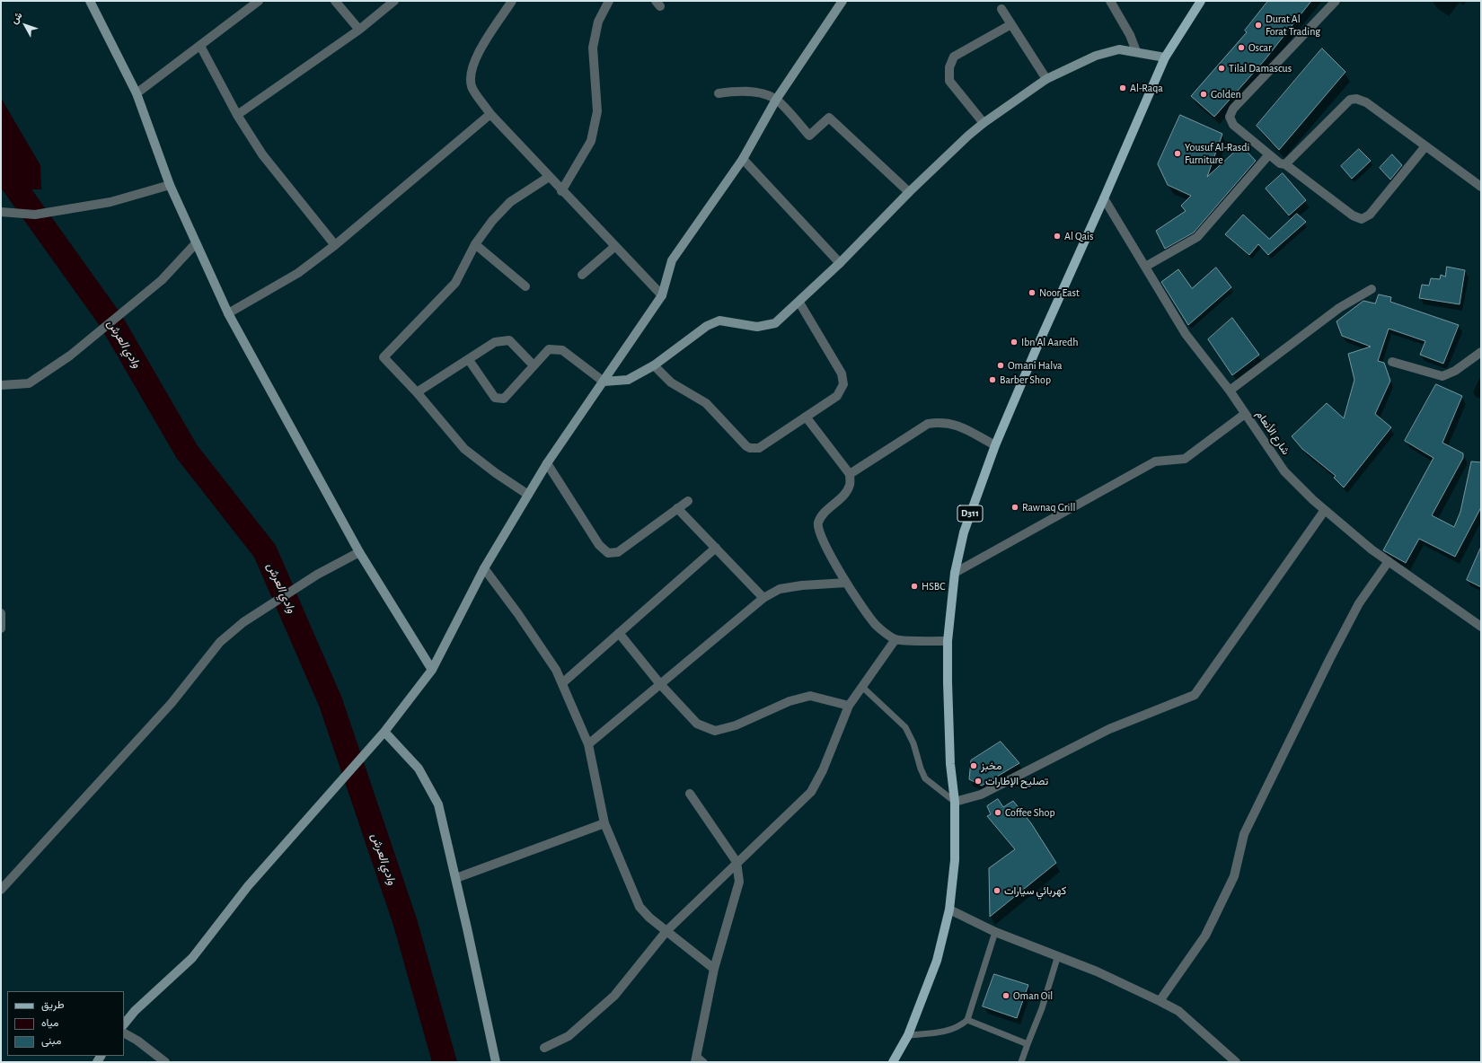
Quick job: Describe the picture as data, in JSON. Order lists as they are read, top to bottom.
{
  "streets": {
    "main road": ["D311"],
    "street": ["شارع الأنعام"]
  },
  "crossings": [
    ["شارع الأنعام", "D311"]
  ],
  "water": ["وادي العرش"],
  "places": [
    "Durat Al Forat Trading",
    "Oscar",
    "Tilal Damascus",
    "Al-Raqa",
    "Golden",
    "Yousuf Al-Rasdi Furniture",
    "Al Qais",
    "Noor East",
    "Ibn Al Aaredh",
    "Omani Halva",
    "Barber Shop",
    "Rawnaq Grill",
    "HSBC",
    "مخبز",
    "تصليح الإطارات",
    "Coffee Shop",
    "كهربائي سيارات",
    "Oman Oil"
  ],
  "legend": ["طريق", "مياه", "مبنى"],
  "north": "top left"
}
